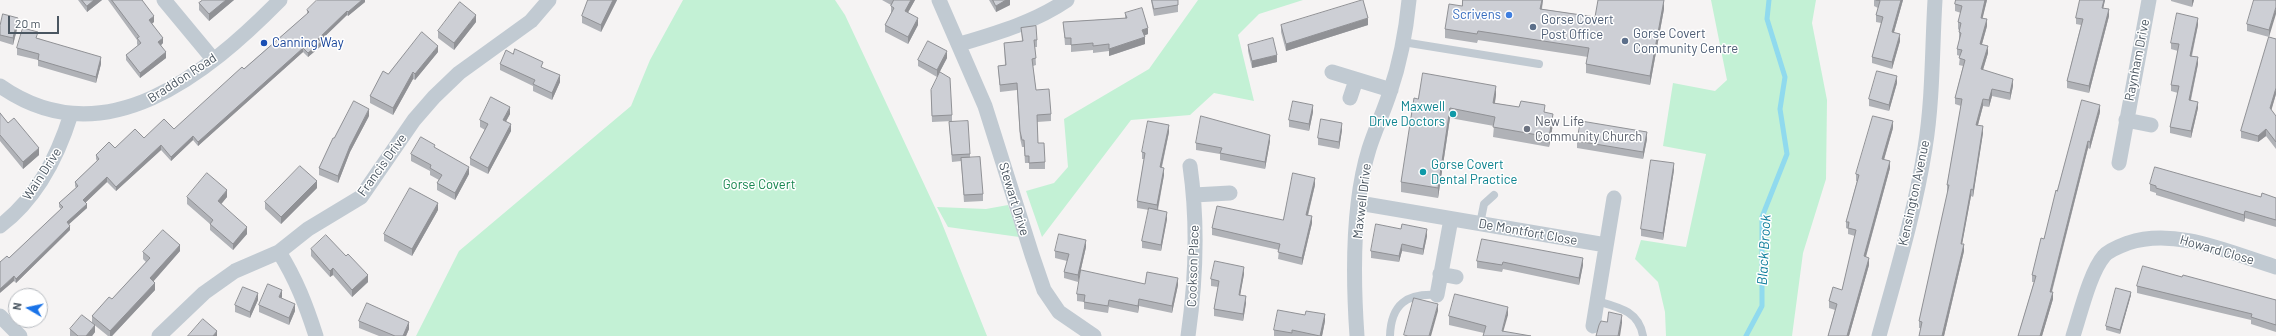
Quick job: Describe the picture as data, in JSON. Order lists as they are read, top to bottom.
{
  "streets": {
    "street": [
      "Raynham Drive",
      "Braddon Road",
      "Francis Drive",
      "Wain Drive",
      "Kensington Avenue",
      "Stewart Drive",
      "Maxwell Drive",
      "De Montfort Close",
      "Howard Close",
      "Cookson Place"
    ]
  },
  "crossings": [
    ["Braddon Road", "Wain Drive"],
    ["Maxwell Drive", "De Montfort Close"]
  ],
  "water": ["Black Brook"],
  "parks": ["Gorse Covert"],
  "places": [
    "Scrivens",
    "Gorse Covert Post Office",
    "Gorse Covert Community Centre",
    "Canning Way",
    "Maxwell Drive Doctors",
    "New Life Community Church",
    "Gorse Covert Dental Practice"
  ],
  "scale_bar": "20 m",
  "north": "left"
}
